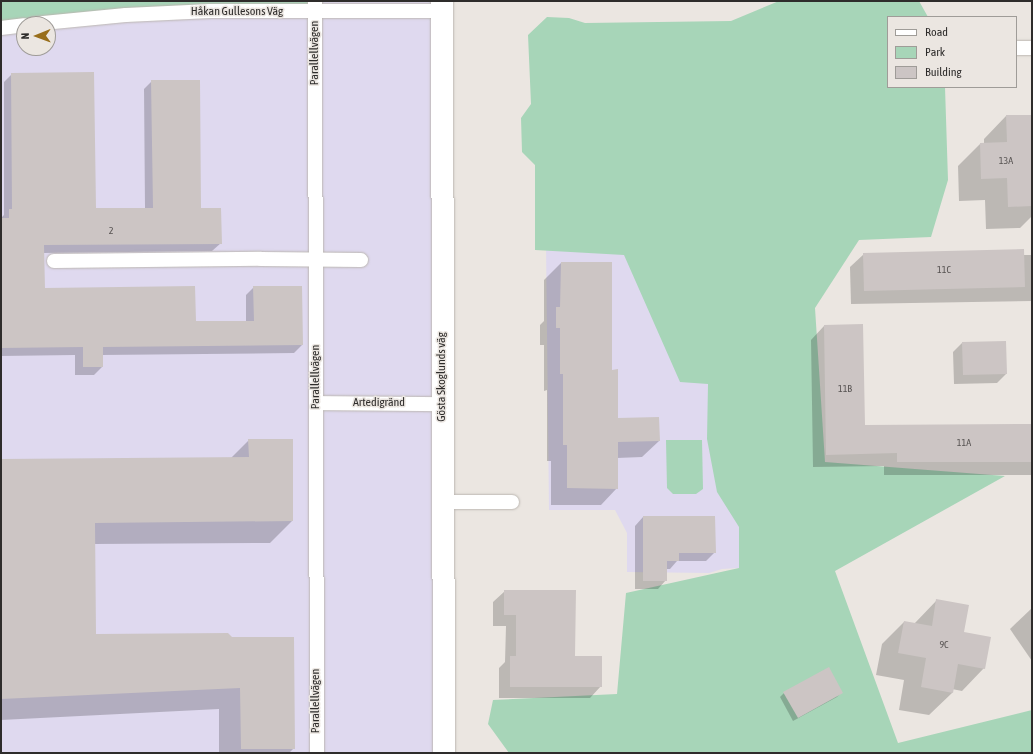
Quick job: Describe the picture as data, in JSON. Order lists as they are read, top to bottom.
{
  "streets": {
    "street": ["Gösta Skoglunds väg"],
    "lane": ["Håkan Gullesons Väg", "Parallellvägen", "Artedigränd"]
  },
  "crossings": [
    ["Håkan Gullesons Väg", "Parallellvägen"],
    ["Håkan Gullesons Väg", "Gösta Skoglunds väg"],
    ["Parallellvägen", "Artedigränd"],
    ["Gösta Skoglunds väg", "Artedigränd"]
  ],
  "house_numbers": [
    "13A",
    "2",
    "11C",
    "11B",
    "11A",
    "9C"
  ],
  "legend": ["Road", "Park", "Building"],
  "north": "left"
}
